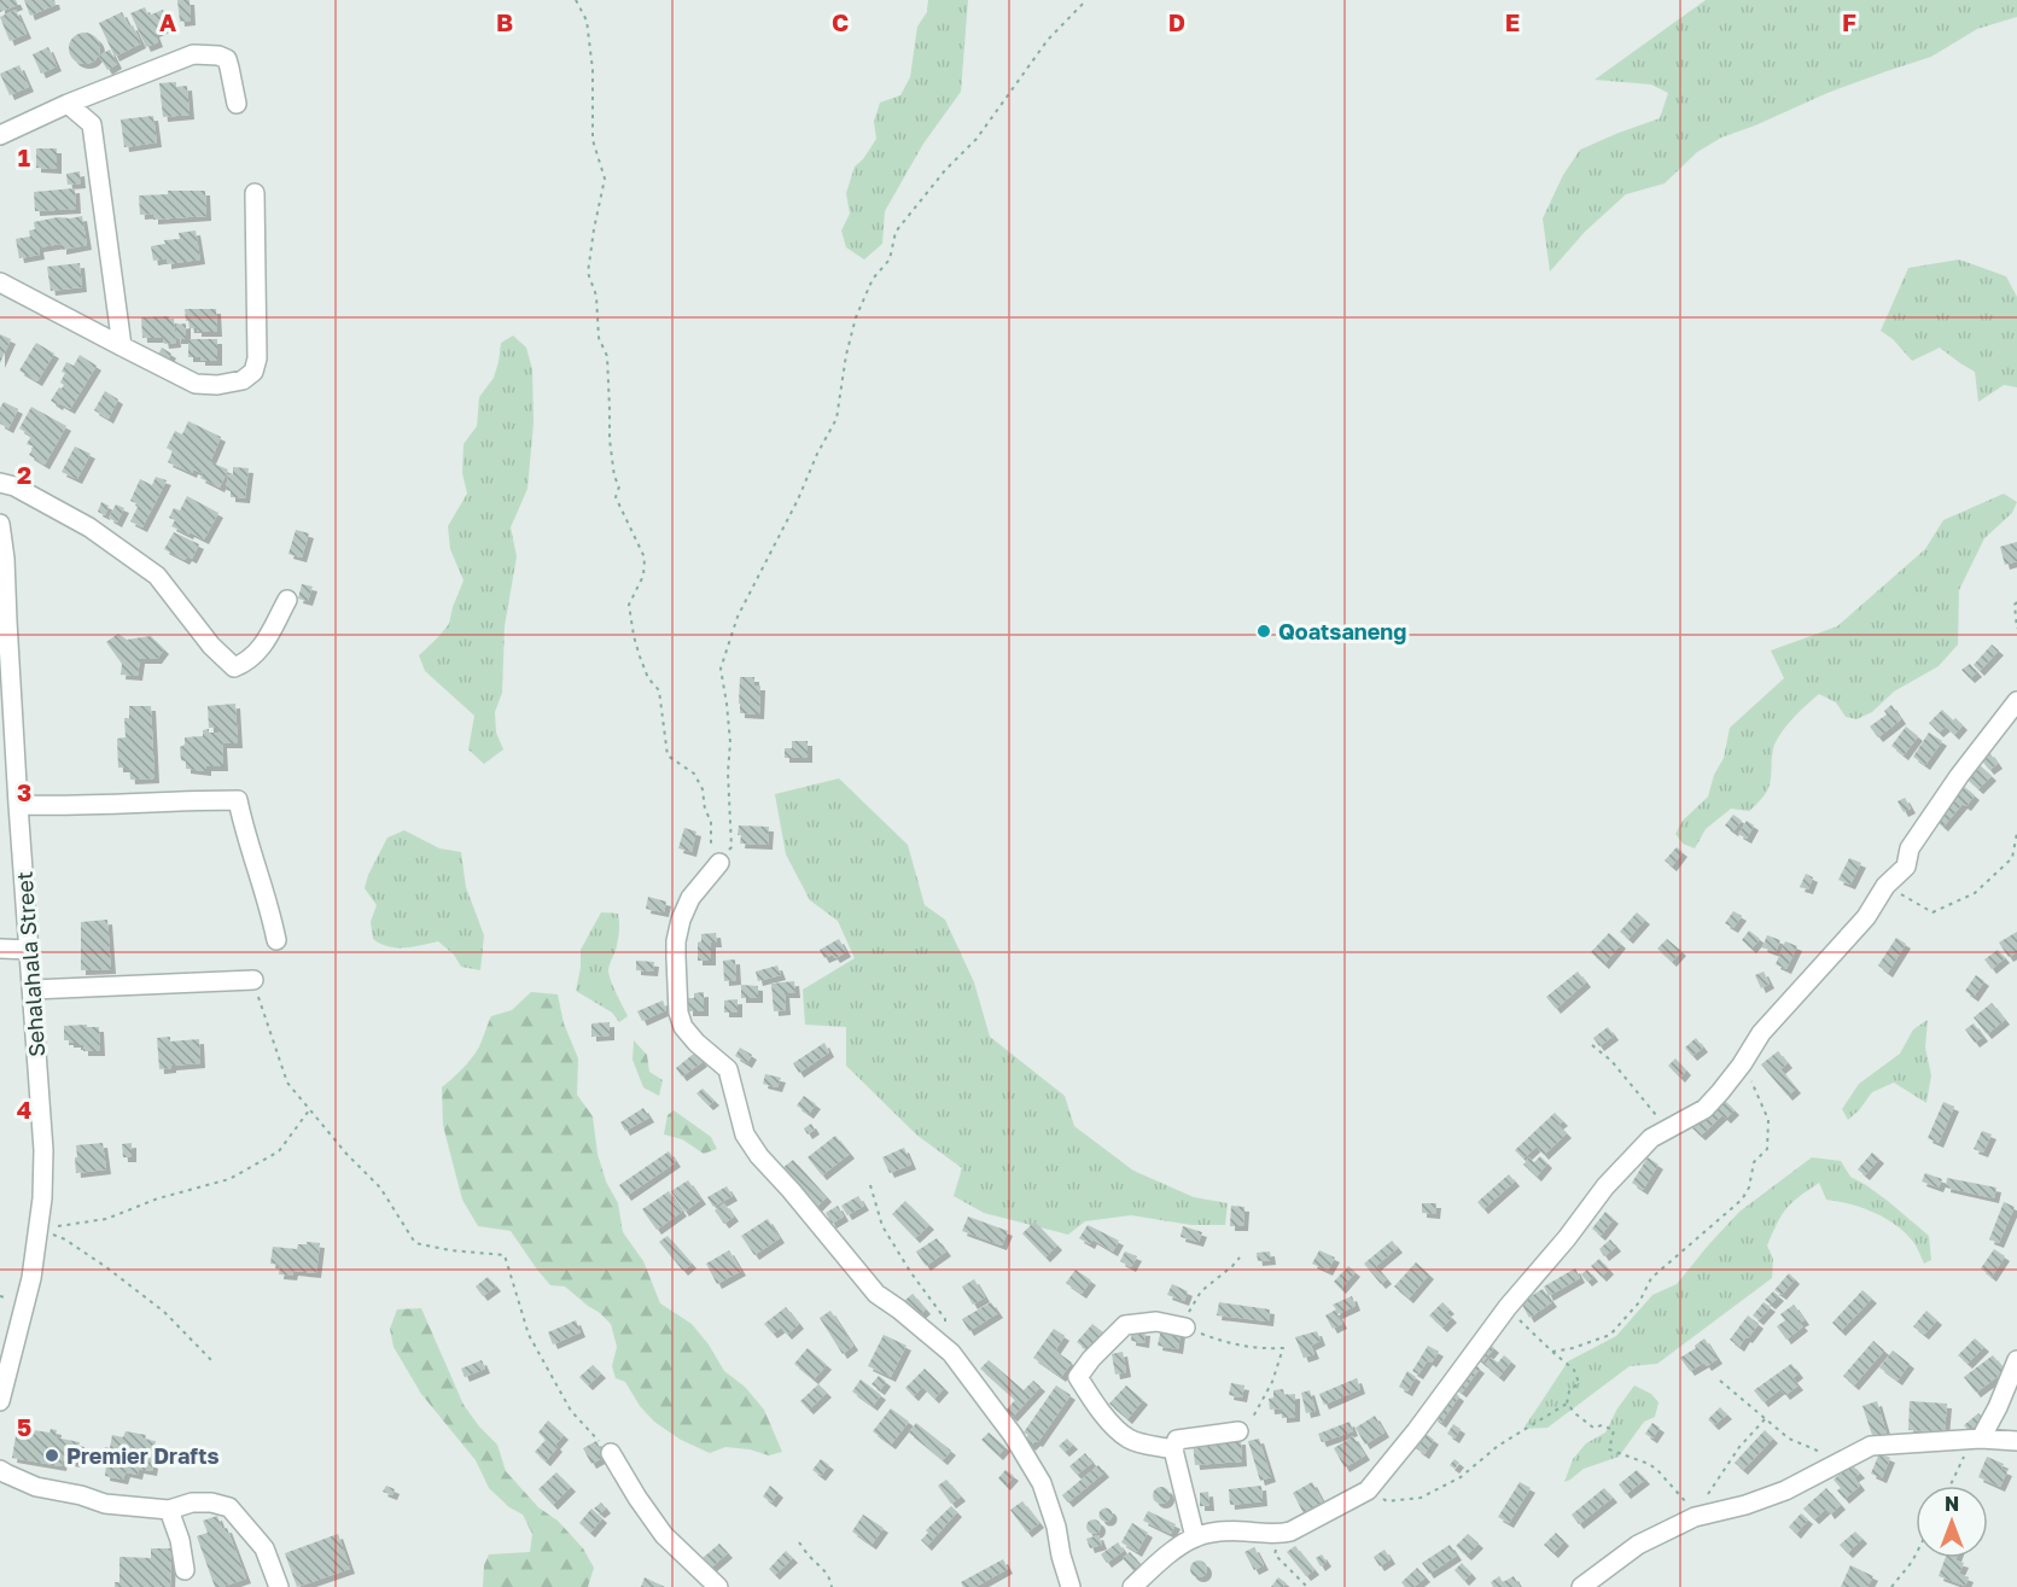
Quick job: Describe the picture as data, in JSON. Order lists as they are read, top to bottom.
{
  "streets": {
    "street": ["Sehalahala Street"]
  },
  "places": ["Qoatsaneng", "Premier Drafts"],
  "north": "top",
  "grid": {
    "columns": [
      "A",
      "B",
      "C",
      "D",
      "E",
      "F"
    ],
    "rows": [
      "1",
      "2",
      "3",
      "4",
      "5"
    ]
  }
}
